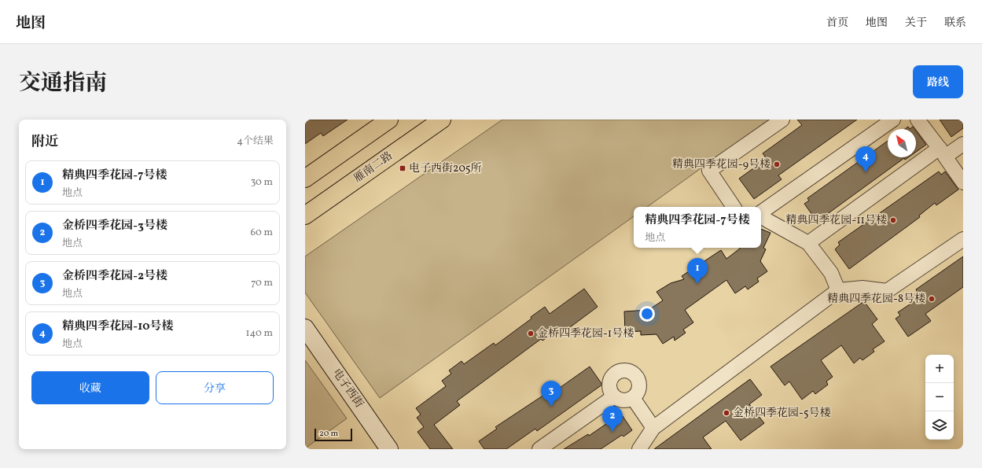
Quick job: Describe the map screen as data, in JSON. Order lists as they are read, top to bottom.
{
  "streets": {
    "main road": ["雁南二路"],
    "street": ["电子西街"]
  },
  "places": {
    "other": [
      "精典四季花园-9号楼",
      "精典四季花园-11号楼",
      "精典四季花园-8号楼",
      "金桥四季花园-1号楼",
      "金桥四季花园-5号楼"
    ],
    "transit": ["电子西街205所"]
  },
  "scale_bar": "20 m",
  "north": "top left",
  "page": {
    "header": "地图",
    "nav": [
      "首页",
      "地图",
      "关于",
      "联系"
    ],
    "title": "交通指南",
    "buttons": [
      "路线",
      ["收藏", "分享"]
    ],
    "heading": ["附近", "4个结果"],
    "pins": [
      "4",
      "1",
      "3",
      "2"
    ],
    "list": [
      {
        "mark": "1",
        "name": "精典四季花园-7号楼",
        "note": "地点",
        "value": "30 m"
      },
      {
        "mark": "2",
        "name": "金桥四季花园-3号楼",
        "note": "地点",
        "value": "60 m"
      },
      {
        "mark": "3",
        "name": "金桥四季花园-2号楼",
        "note": "地点",
        "value": "70 m"
      },
      {
        "mark": "4",
        "name": "精典四季花园-10号楼",
        "note": "地点",
        "value": "140 m"
      }
    ],
    "popup": ["精典四季花园-7号楼", "地点"],
    "map_buttons": ["+", "−"],
    "scale": "20 m"
  }
}
